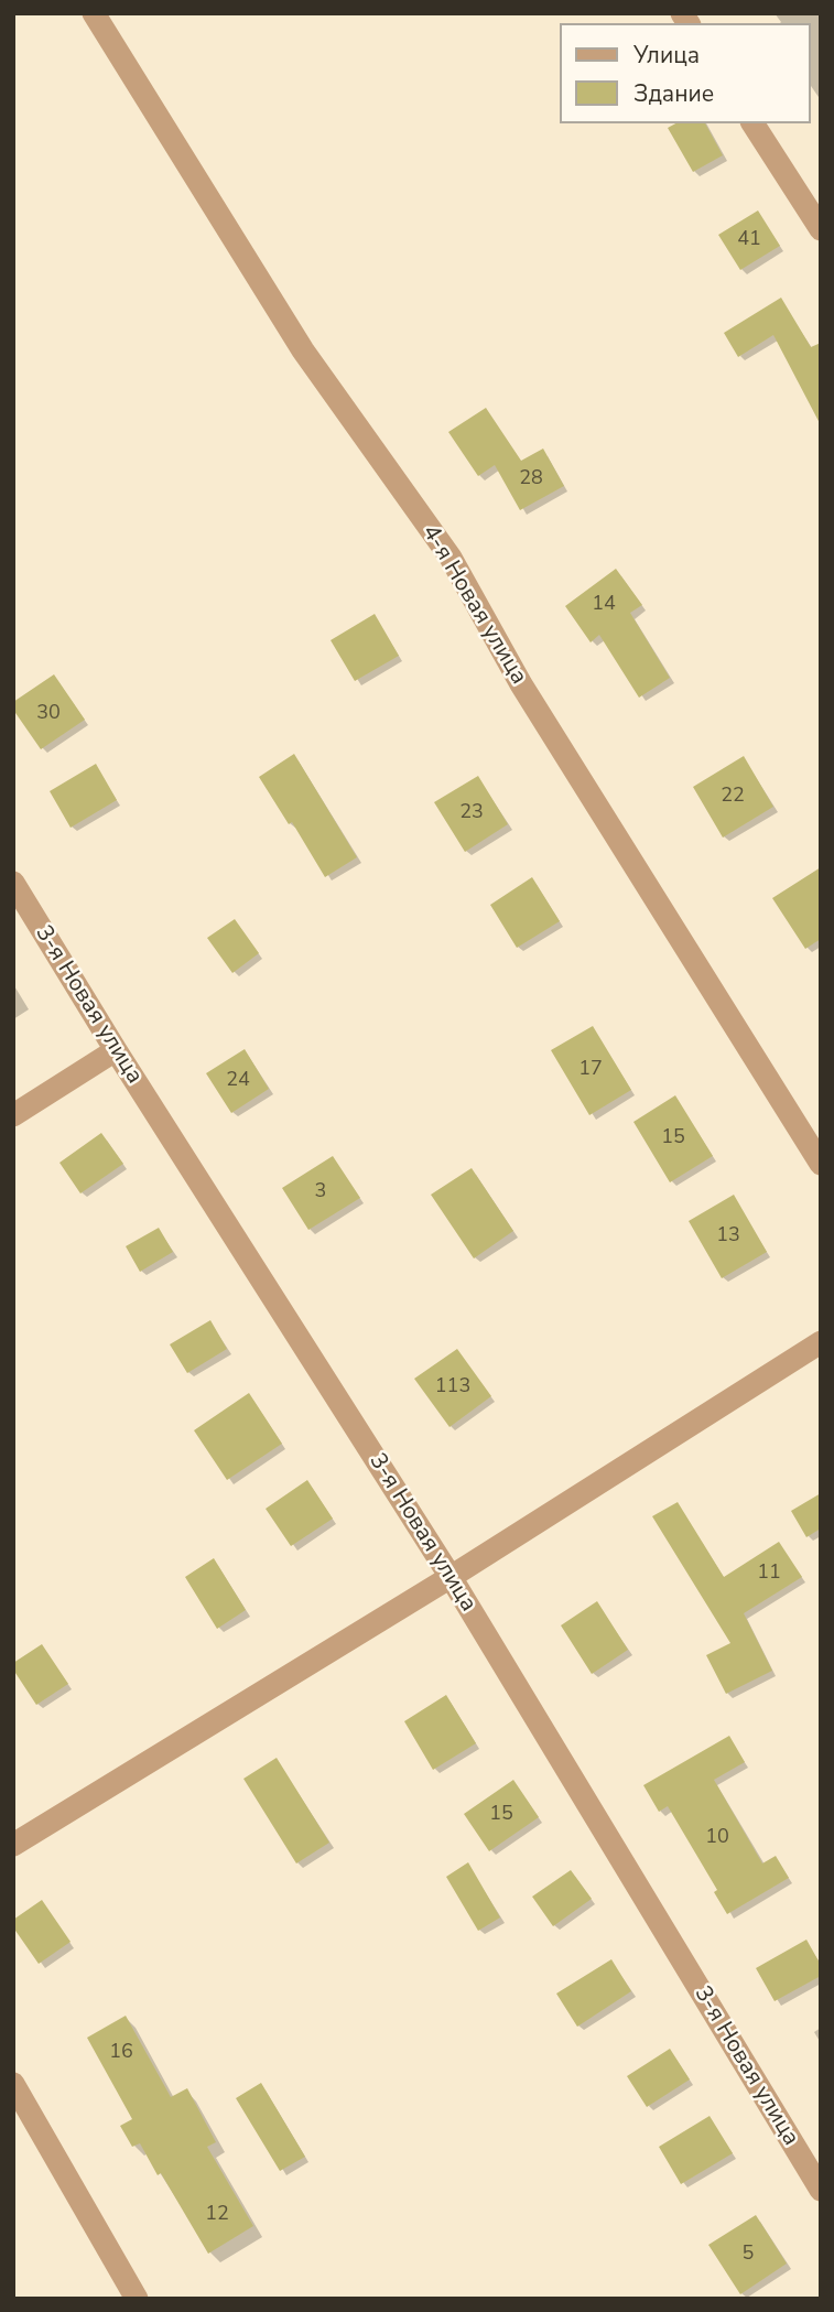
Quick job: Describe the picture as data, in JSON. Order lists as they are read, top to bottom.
{
  "streets": {
    "street": ["4-я Новая улица", "3-я Новая улица"]
  },
  "house_numbers": [
    "41",
    "28",
    "14",
    "30",
    "22",
    "23",
    "17",
    "24",
    "15",
    "3",
    "13",
    "113",
    "11",
    "15",
    "10",
    "16",
    "12",
    "5"
  ],
  "legend": ["Улица", "Здание"]
}
